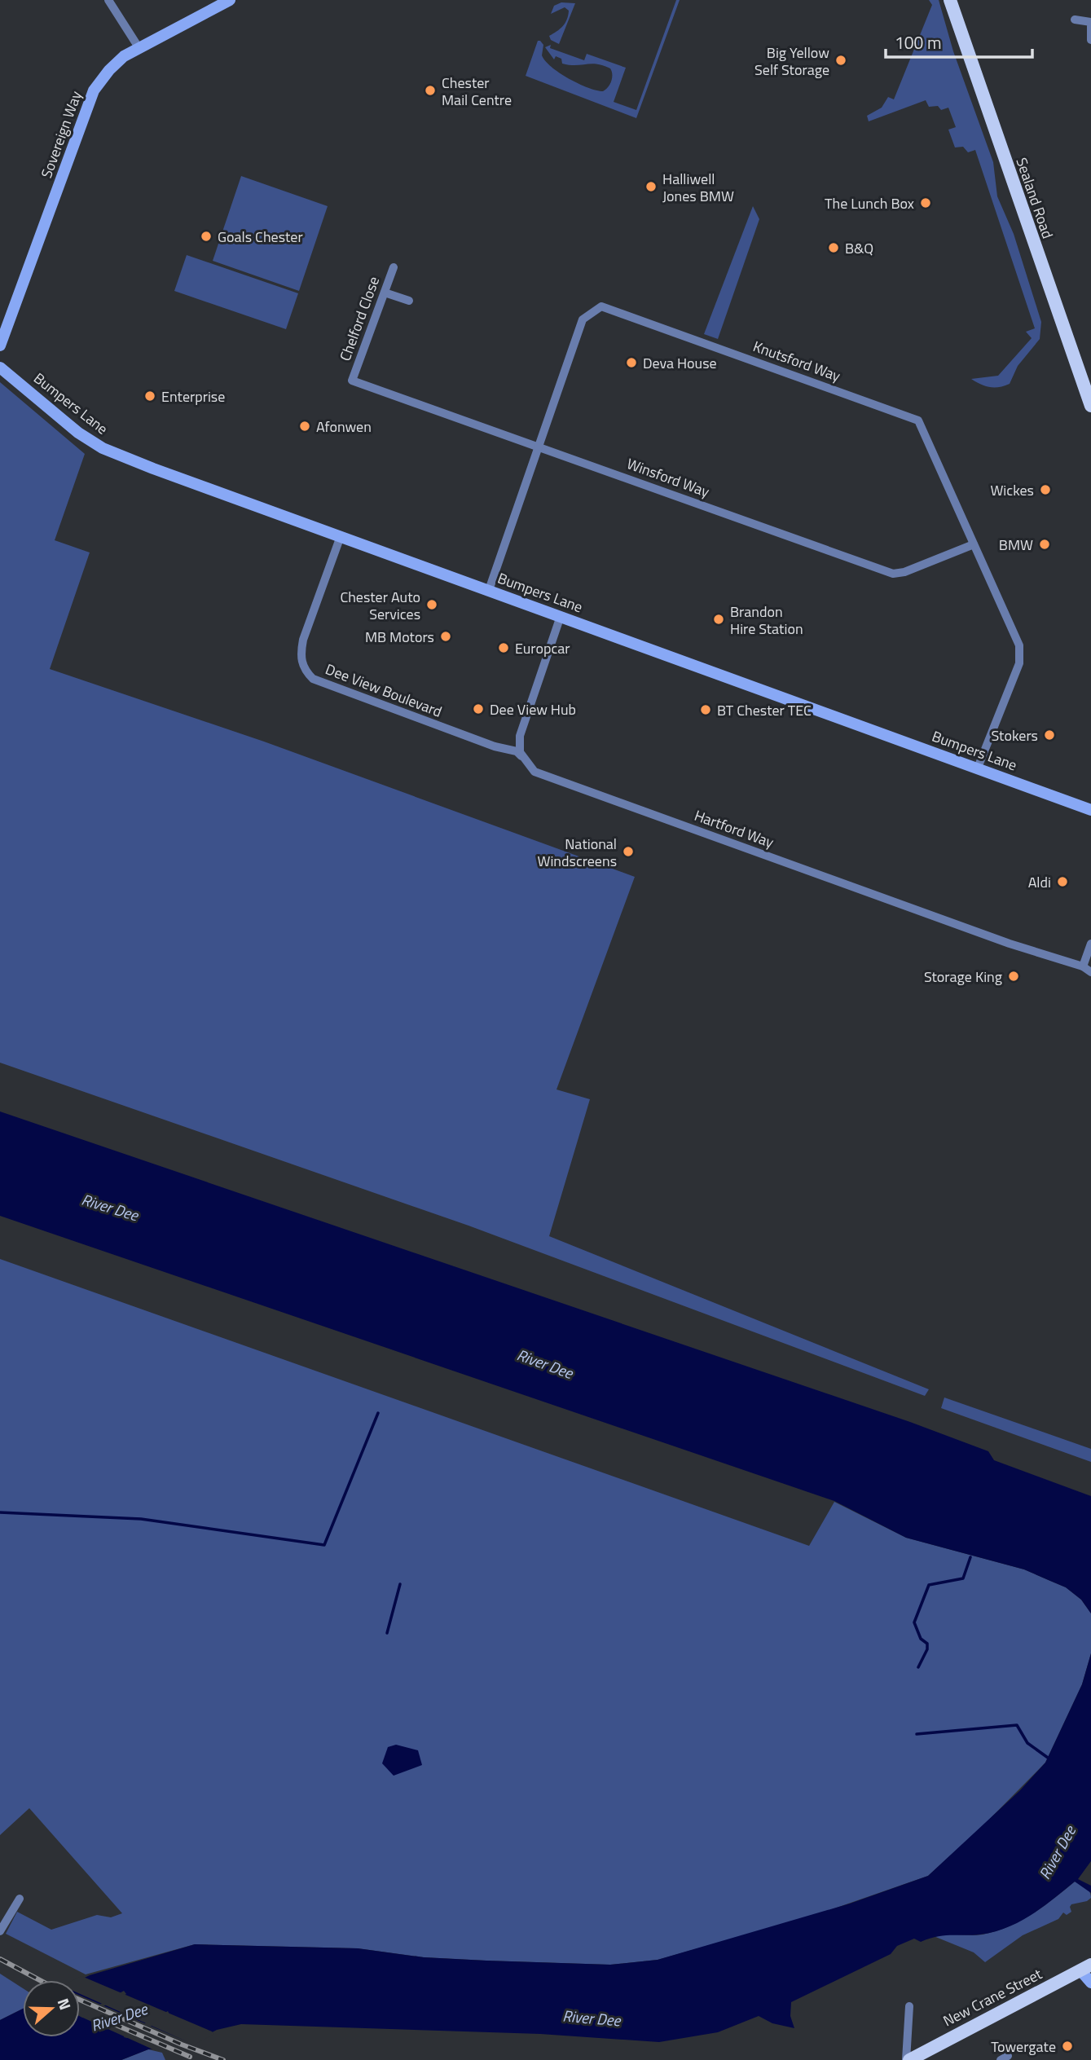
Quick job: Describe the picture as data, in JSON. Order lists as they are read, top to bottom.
{
  "streets": {
    "main road": ["Sealand Road", "New Crane Street"],
    "street": [
      "Sovereign Way",
      "Chelford Close",
      "Knutsford Way",
      "Bumpers Lane",
      "Winsford Way",
      "Dee View Boulevard",
      "Hartford Way"
    ]
  },
  "crossings": [
    ["Chelford Close", "Winsford Way"],
    ["Knutsford Way", "Bumpers Lane"],
    ["Knutsford Way", "Winsford Way"],
    ["Bumpers Lane", "Dee View Boulevard"],
    ["Dee View Boulevard", "Hartford Way"]
  ],
  "water": ["River Dee"],
  "places": [
    "Big Yellow Self Storage",
    "Chester Mail Centre",
    "Halliwell Jones BMW",
    "The Lunch Box",
    "Goals Chester",
    "B&Q",
    "Deva House",
    "Enterprise",
    "Afonwen",
    "Wickes",
    "BMW",
    "Chester Auto Services",
    "Brandon Hire Station",
    "MB Motors",
    "Europcar",
    "Dee View Hub",
    "BT Chester TEC",
    "Stokers",
    "National Windscreens",
    "Aldi",
    "Storage King",
    "Towergate"
  ],
  "scale_bar": "100 m",
  "north": "right"
}
